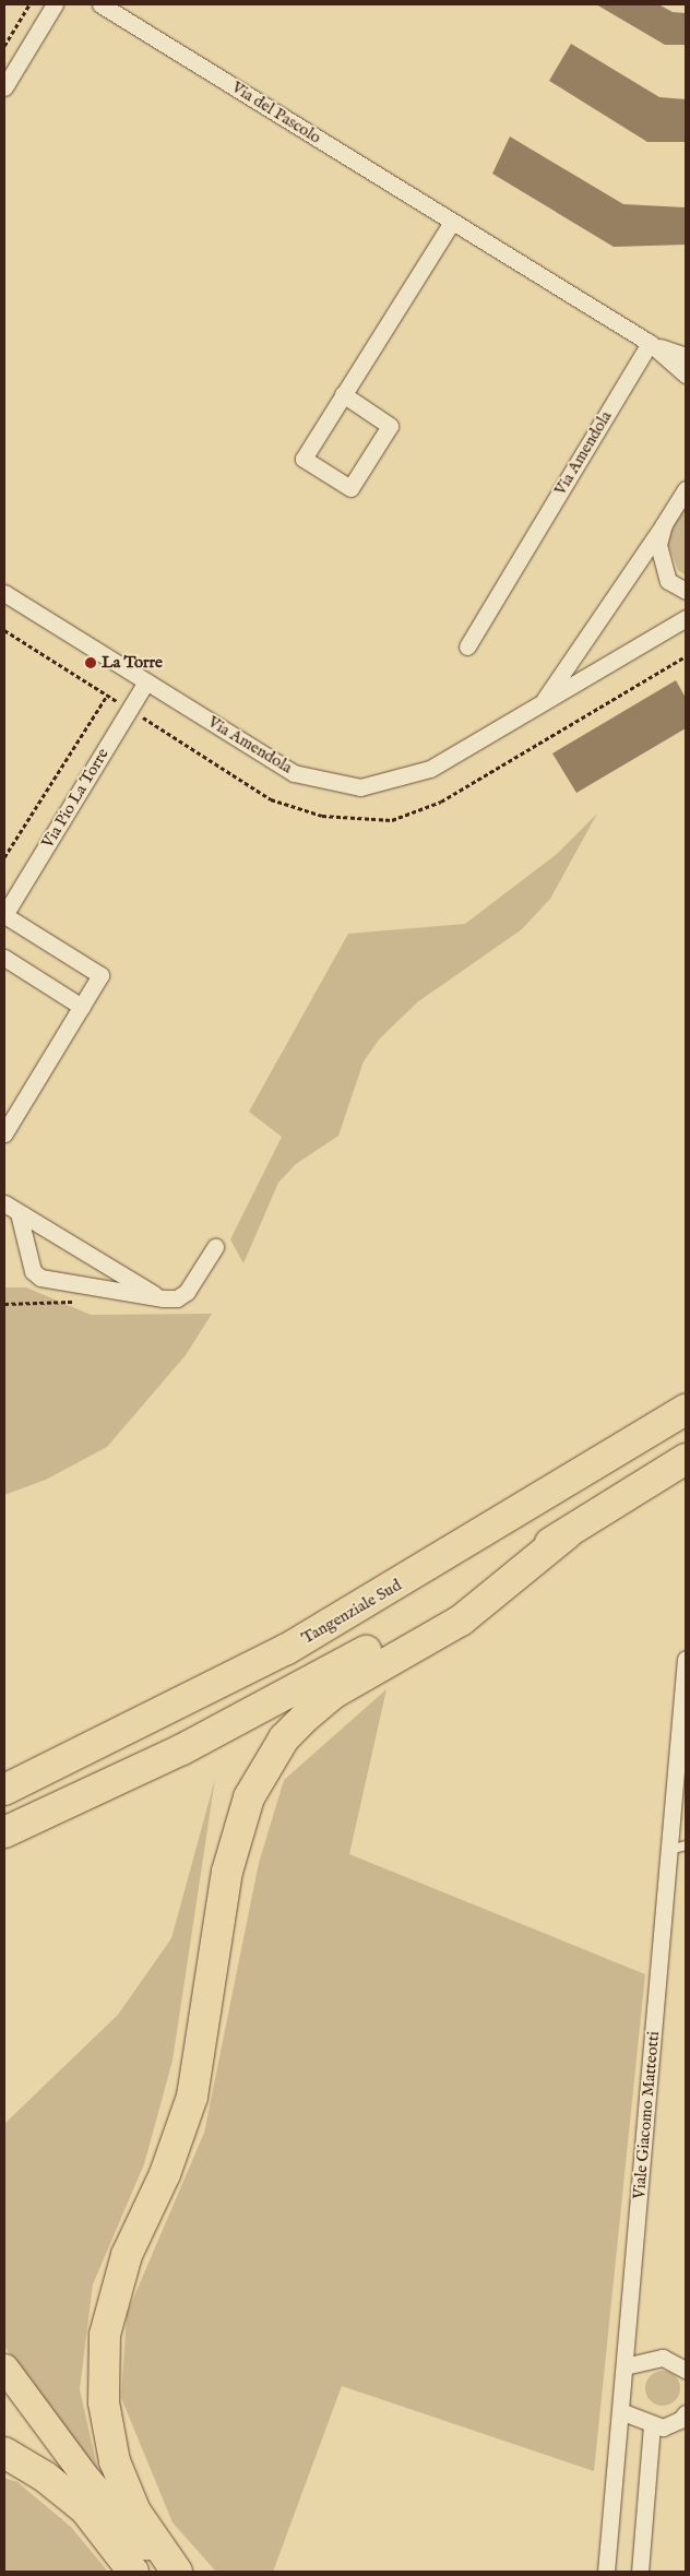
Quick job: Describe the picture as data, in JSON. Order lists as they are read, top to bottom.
{
  "streets": {
    "highway": ["Tangenziale Sud"],
    "street": [
      "Via del Pascolo",
      "Via Amendola",
      "Via Pio La Torre",
      "Viale Giacomo Matteotti"
    ]
  },
  "crossings": [
    ["Via del Pascolo", "Via Amendola"],
    ["Via Amendola", "Via Pio La Torre"]
  ],
  "places": ["La Torre"]
}
